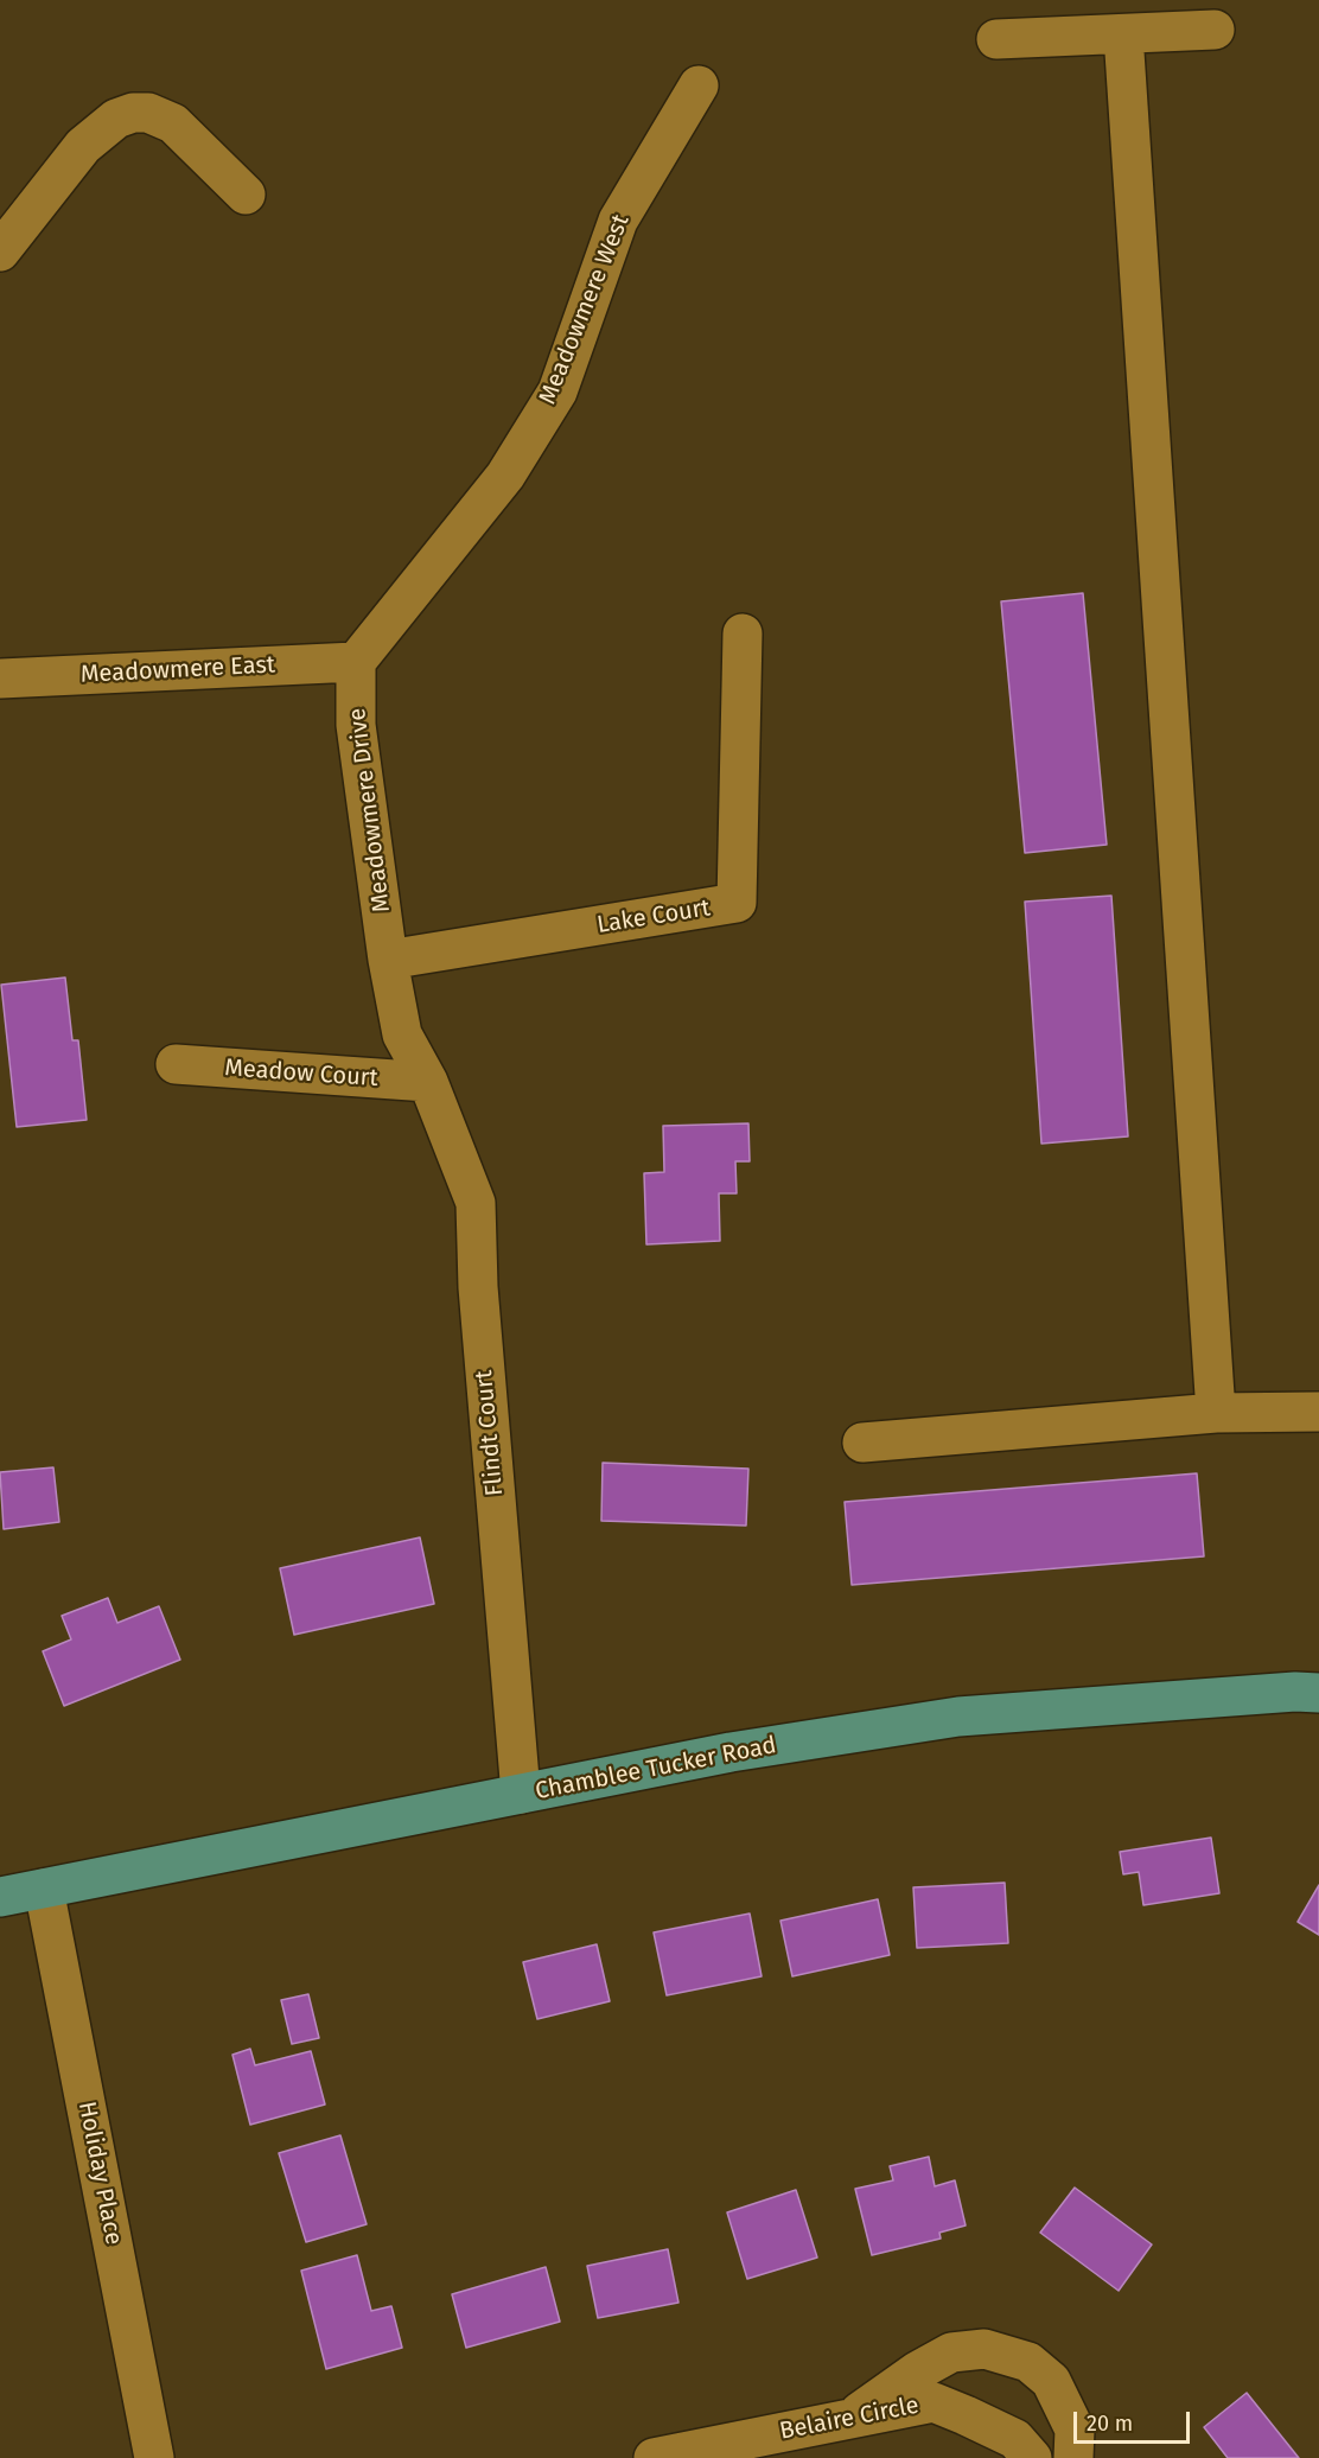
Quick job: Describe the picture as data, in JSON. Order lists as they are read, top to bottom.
{
  "streets": {
    "main road": ["Chamblee Tucker Road"],
    "street": [
      "Meadowmere West",
      "Meadowmere East",
      "Meadowmere Drive",
      "Lake Court",
      "Meadow Court",
      "Flindt Court",
      "Holiday Place",
      "Belaire Circle"
    ]
  },
  "crossings": [
    ["Meadowmere West", "Meadowmere East"],
    ["Meadowmere West", "Meadowmere Drive"],
    ["Meadowmere East", "Meadowmere Drive"],
    ["Meadowmere Drive", "Lake Court"],
    ["Meadowmere Drive", "Meadow Court"],
    ["Meadowmere Drive", "Flindt Court"],
    ["Meadow Court", "Flindt Court"],
    ["Flindt Court", "Chamblee Tucker Road"],
    ["Chamblee Tucker Road", "Holiday Place"]
  ],
  "scale_bar": "20 m"
}
